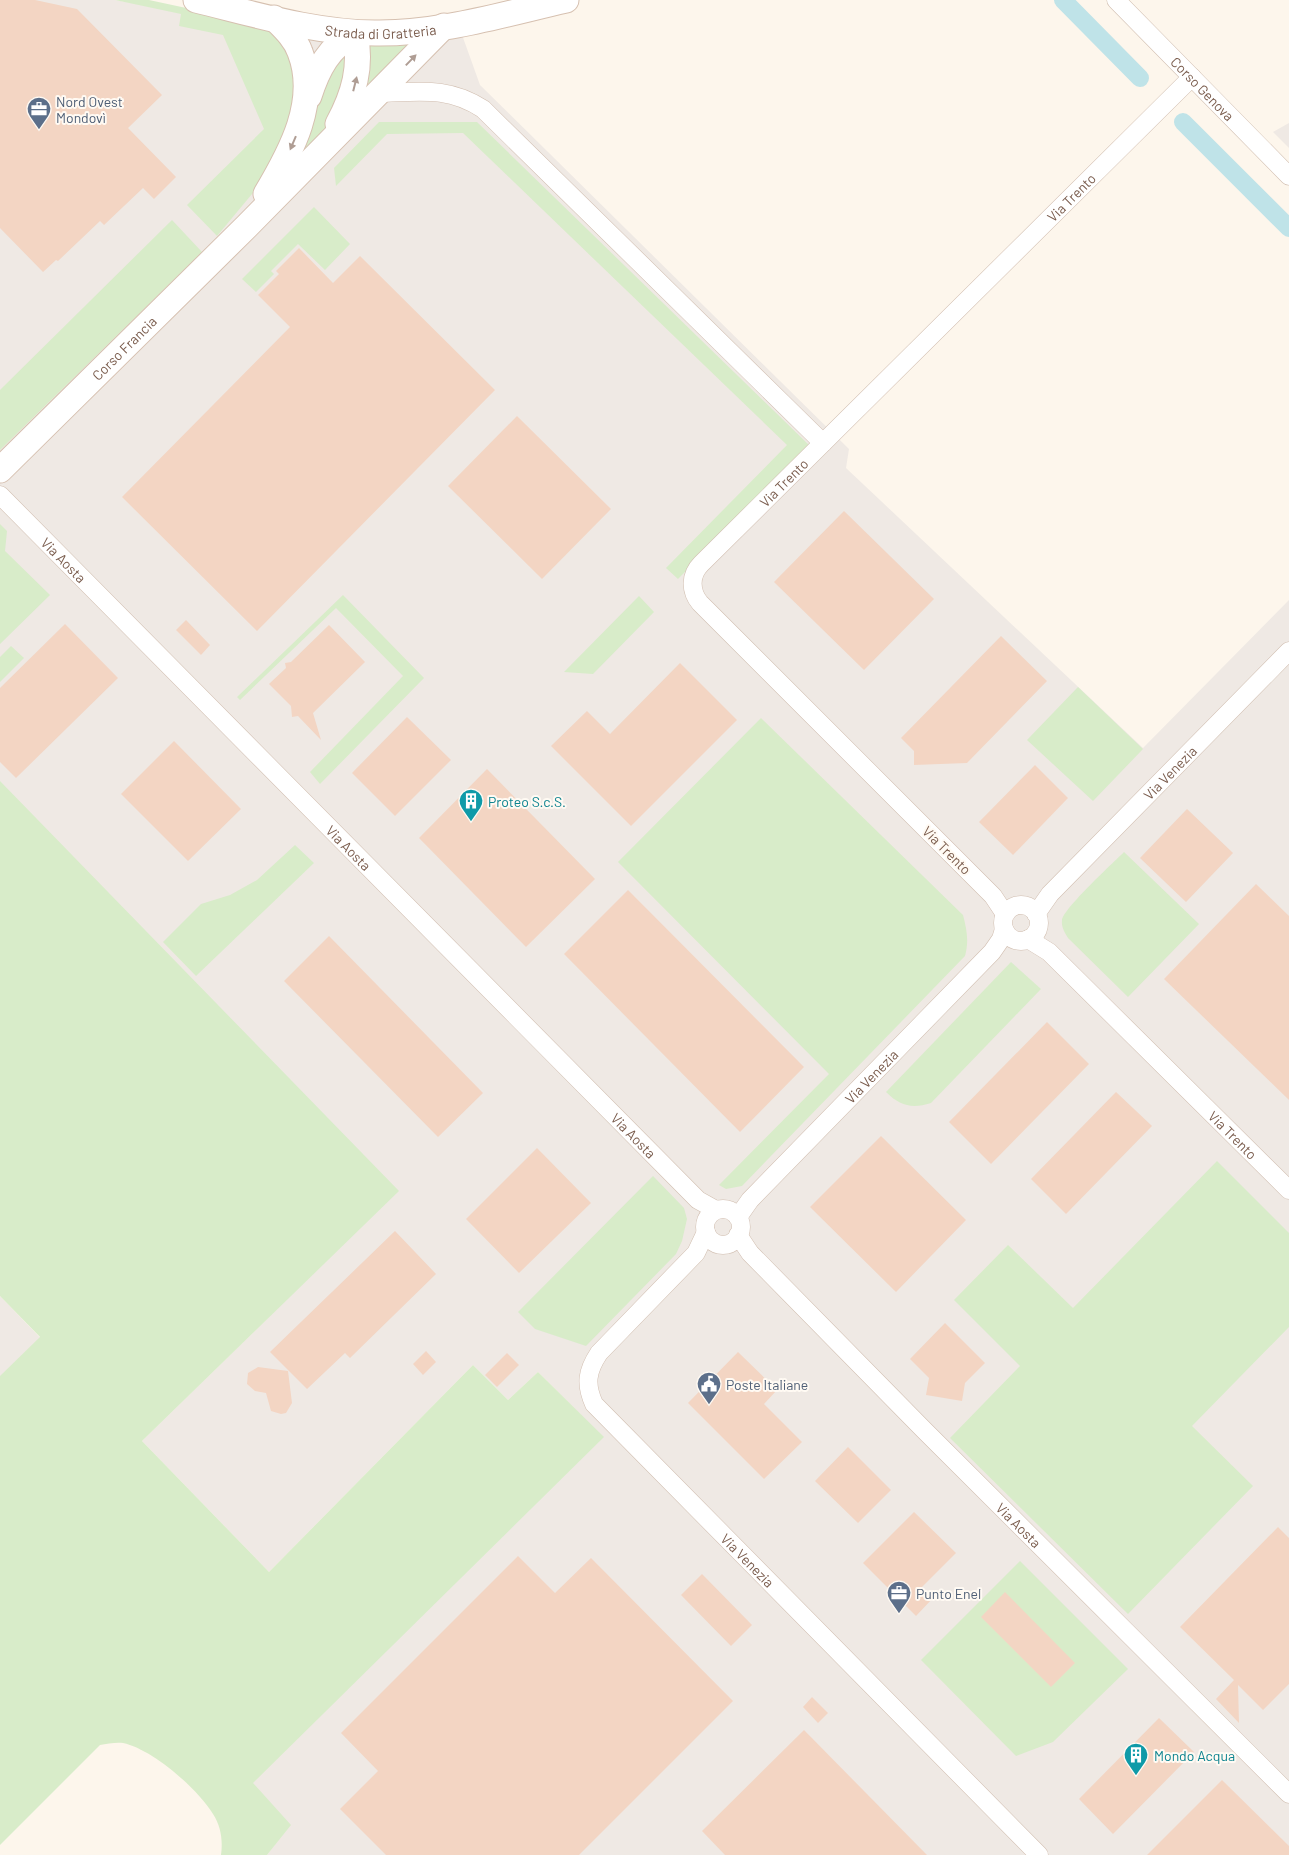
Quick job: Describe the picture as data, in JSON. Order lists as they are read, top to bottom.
{
  "streets": {
    "street": [
      "Strada di Gratteria",
      "Corso Genova",
      "Via Trento",
      "Corso Francia",
      "Via Aosta",
      "Via Venezia"
    ]
  },
  "crossings": [
    ["Strada di Gratteria", "Corso Francia"],
    ["Corso Genova", "Via Trento"],
    ["Via Trento", "Via Venezia"],
    ["Via Aosta", "Via Venezia"]
  ],
  "places": {
    "office": ["Nord Ovest Mondovì", "Punto Enel"],
    "building": ["Proteo S.c.S.", "Mondo Acqua"],
    "public building": ["Poste Italiane"]
  }
}
